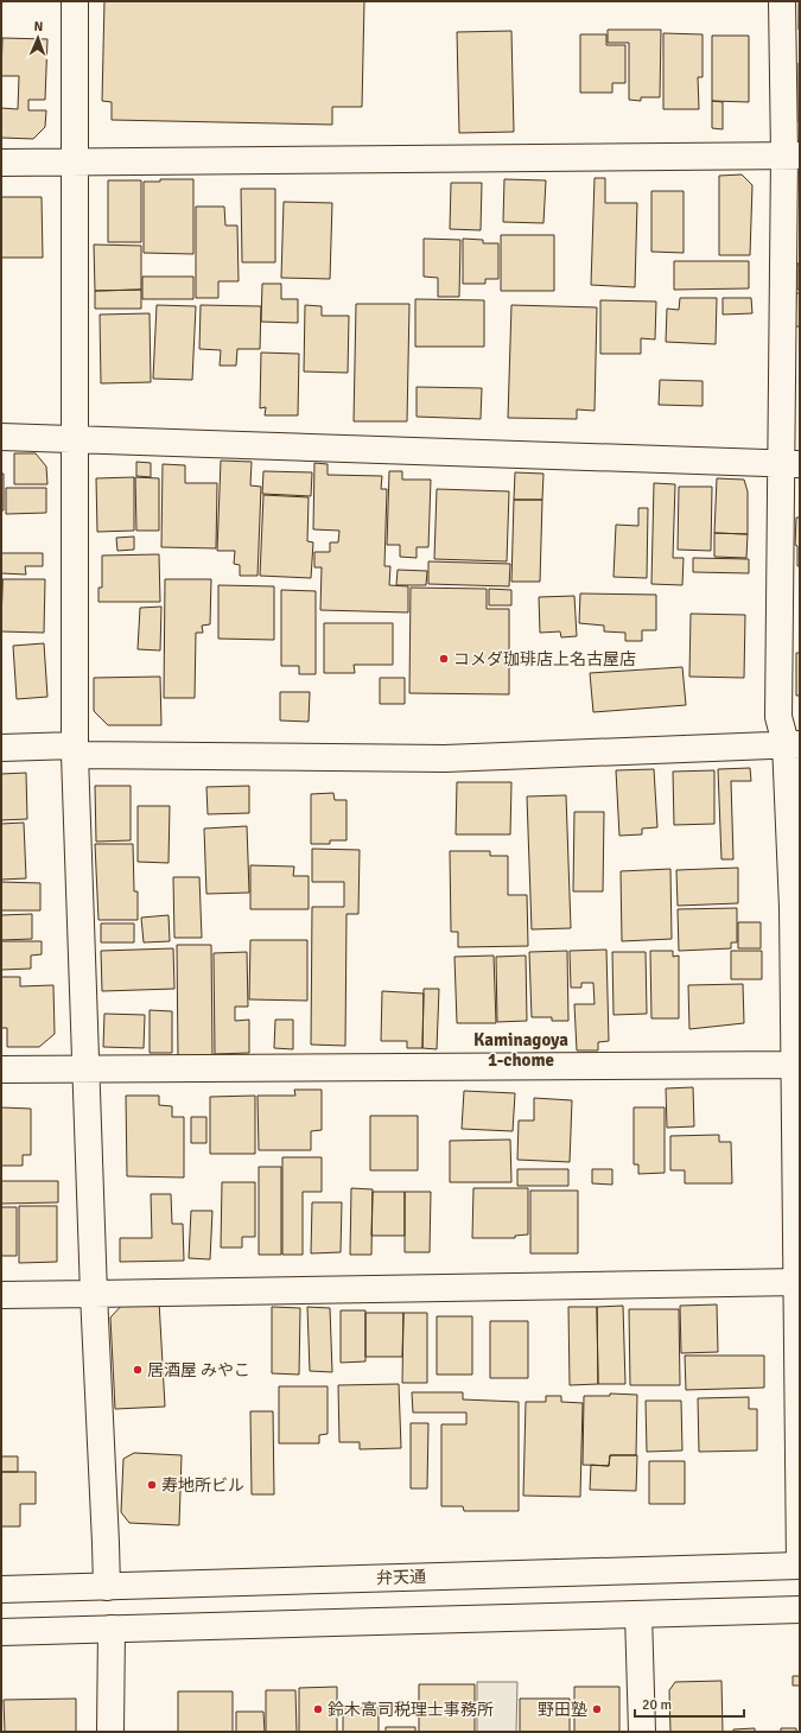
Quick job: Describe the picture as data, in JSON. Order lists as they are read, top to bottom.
{
  "streets": {
    "street": ["弁天通"]
  },
  "districts": ["Kaminagoya 1-chome"],
  "places": [
    "コメダ珈琲店上名古屋店",
    "居酒屋 みやこ",
    "寿地所ビル",
    "鈴木高司税理士事務所",
    "野田塾"
  ],
  "scale_bar": "20 m",
  "north": "top"
}
